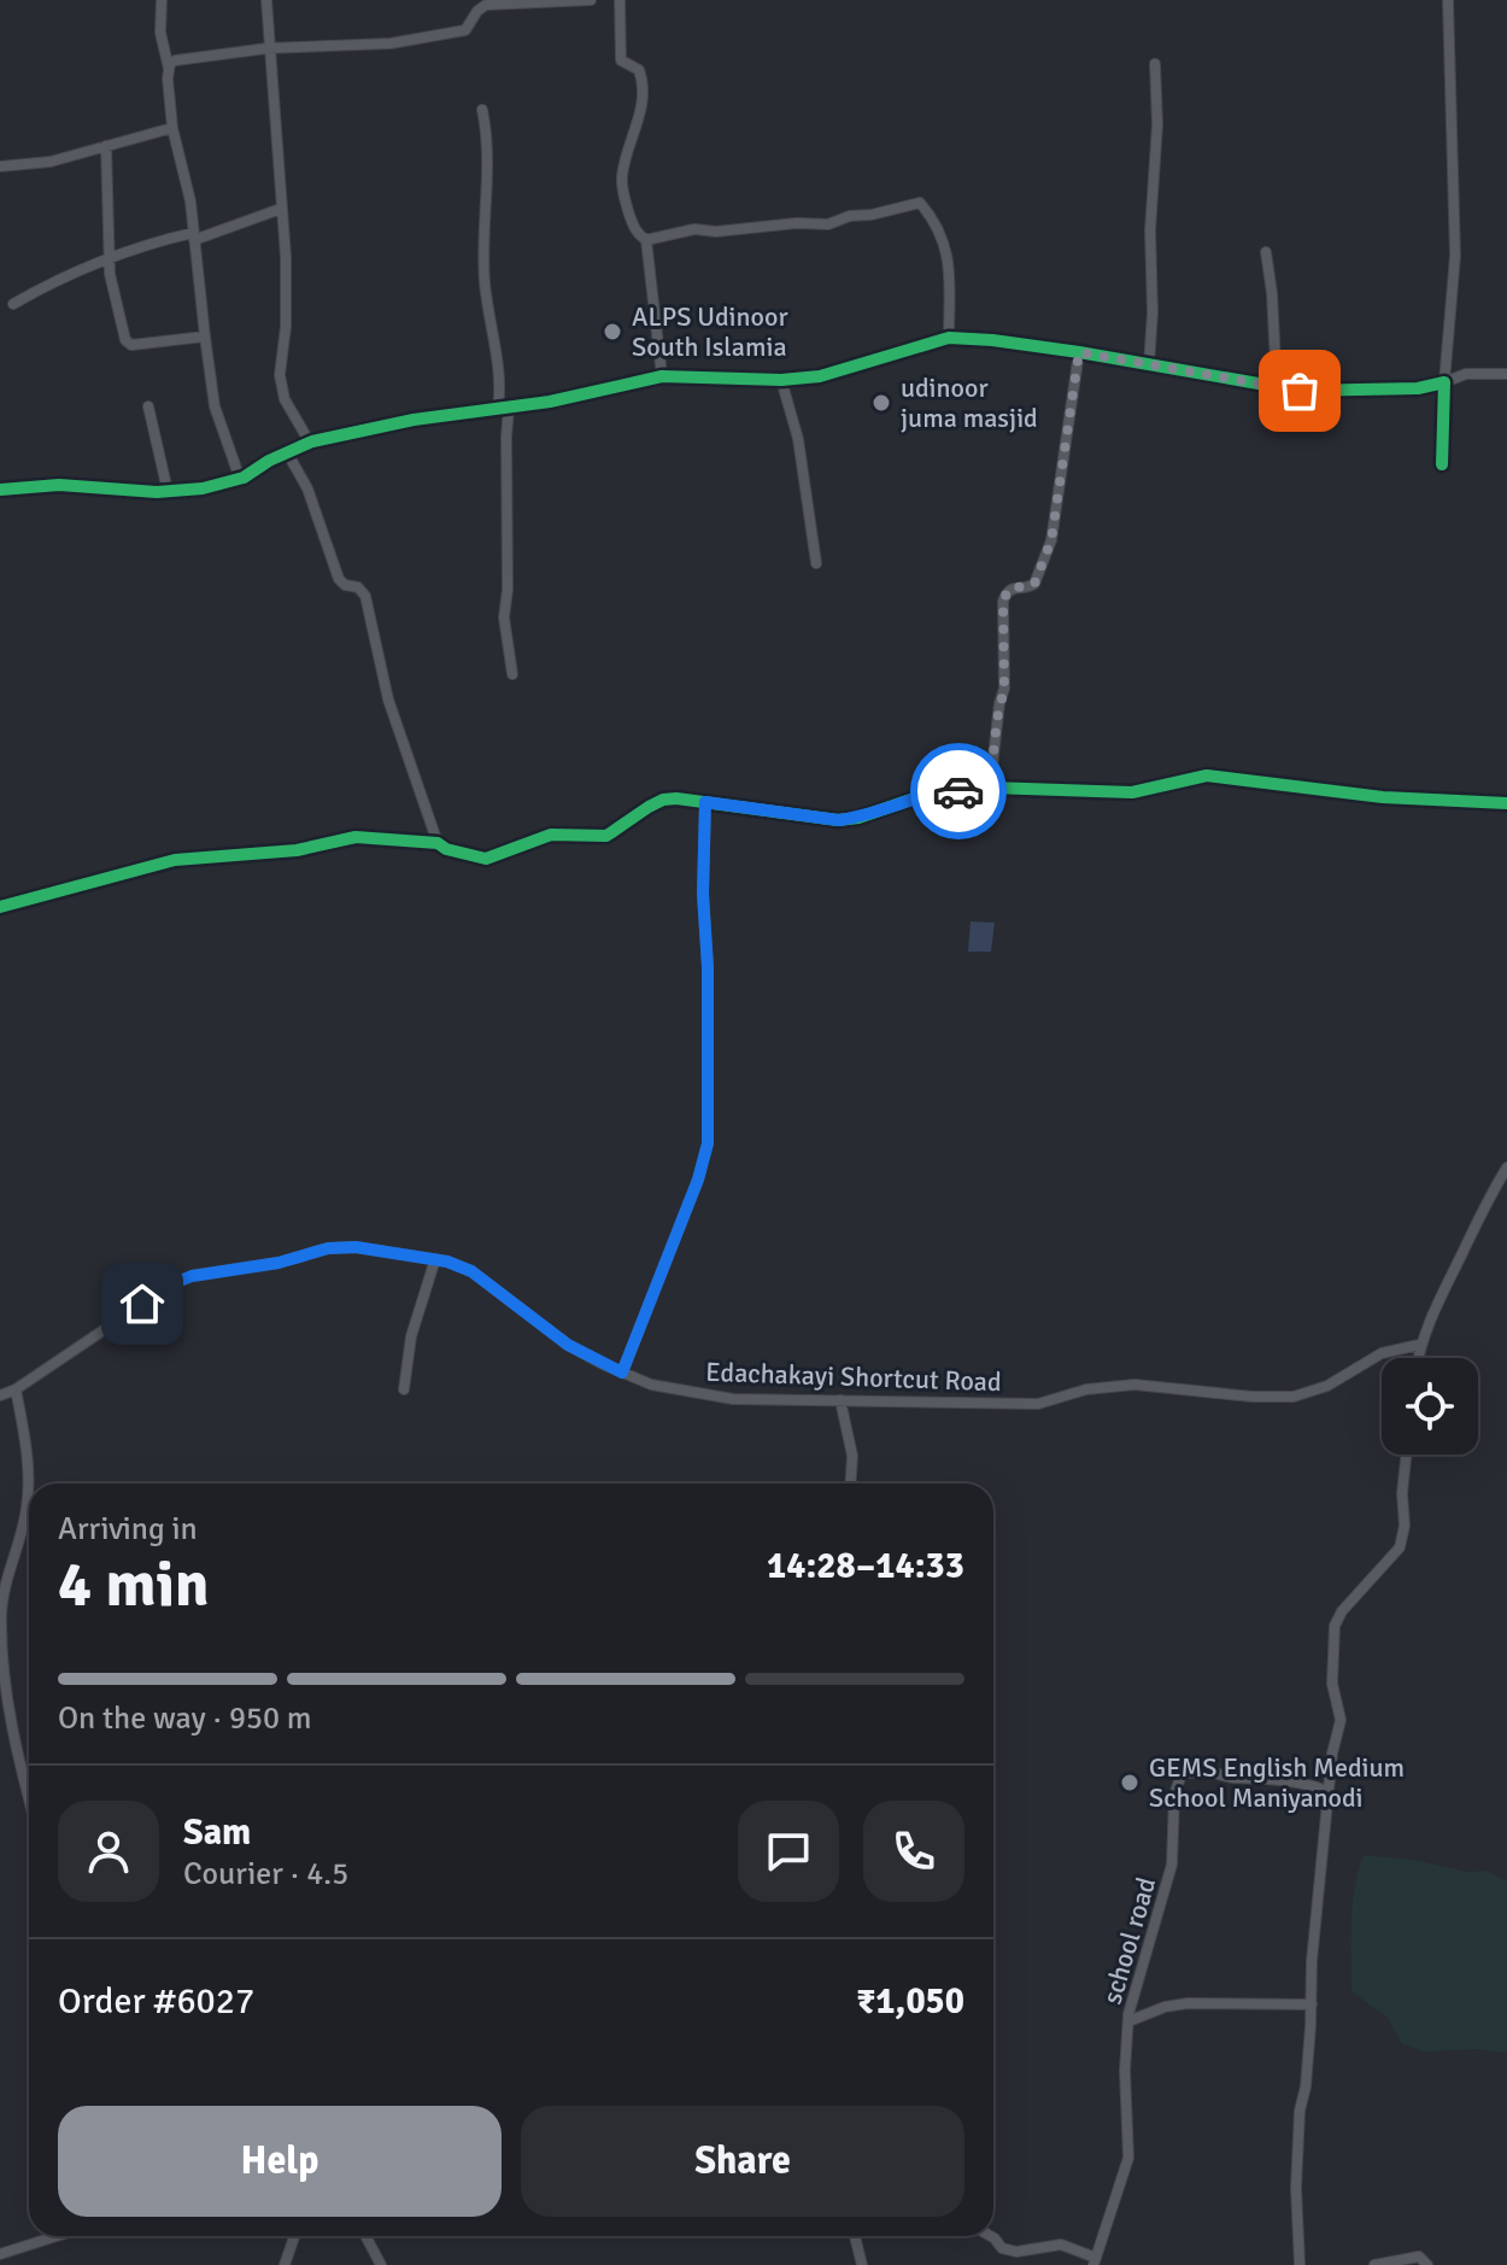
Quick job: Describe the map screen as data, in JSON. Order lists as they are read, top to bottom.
{
  "streets": {
    "street": ["Edachakayi Shortcut Road", "school road"]
  },
  "places": ["ALPS Udinoor South Islamia", "udinoor juma masjid", "GEMS English Medium School Maniyanodi"],
  "page": {
    "heading": ["4 min", "Arriving in", "14:28–14:33"],
    "panel": [
      "Sam",
      "Courier · 4.5",
      "Order #6027",
      "₹1,050"
    ],
    "bar": "On the way · 950 m",
    "buttons": ["Help", "Share"]
  }
}
